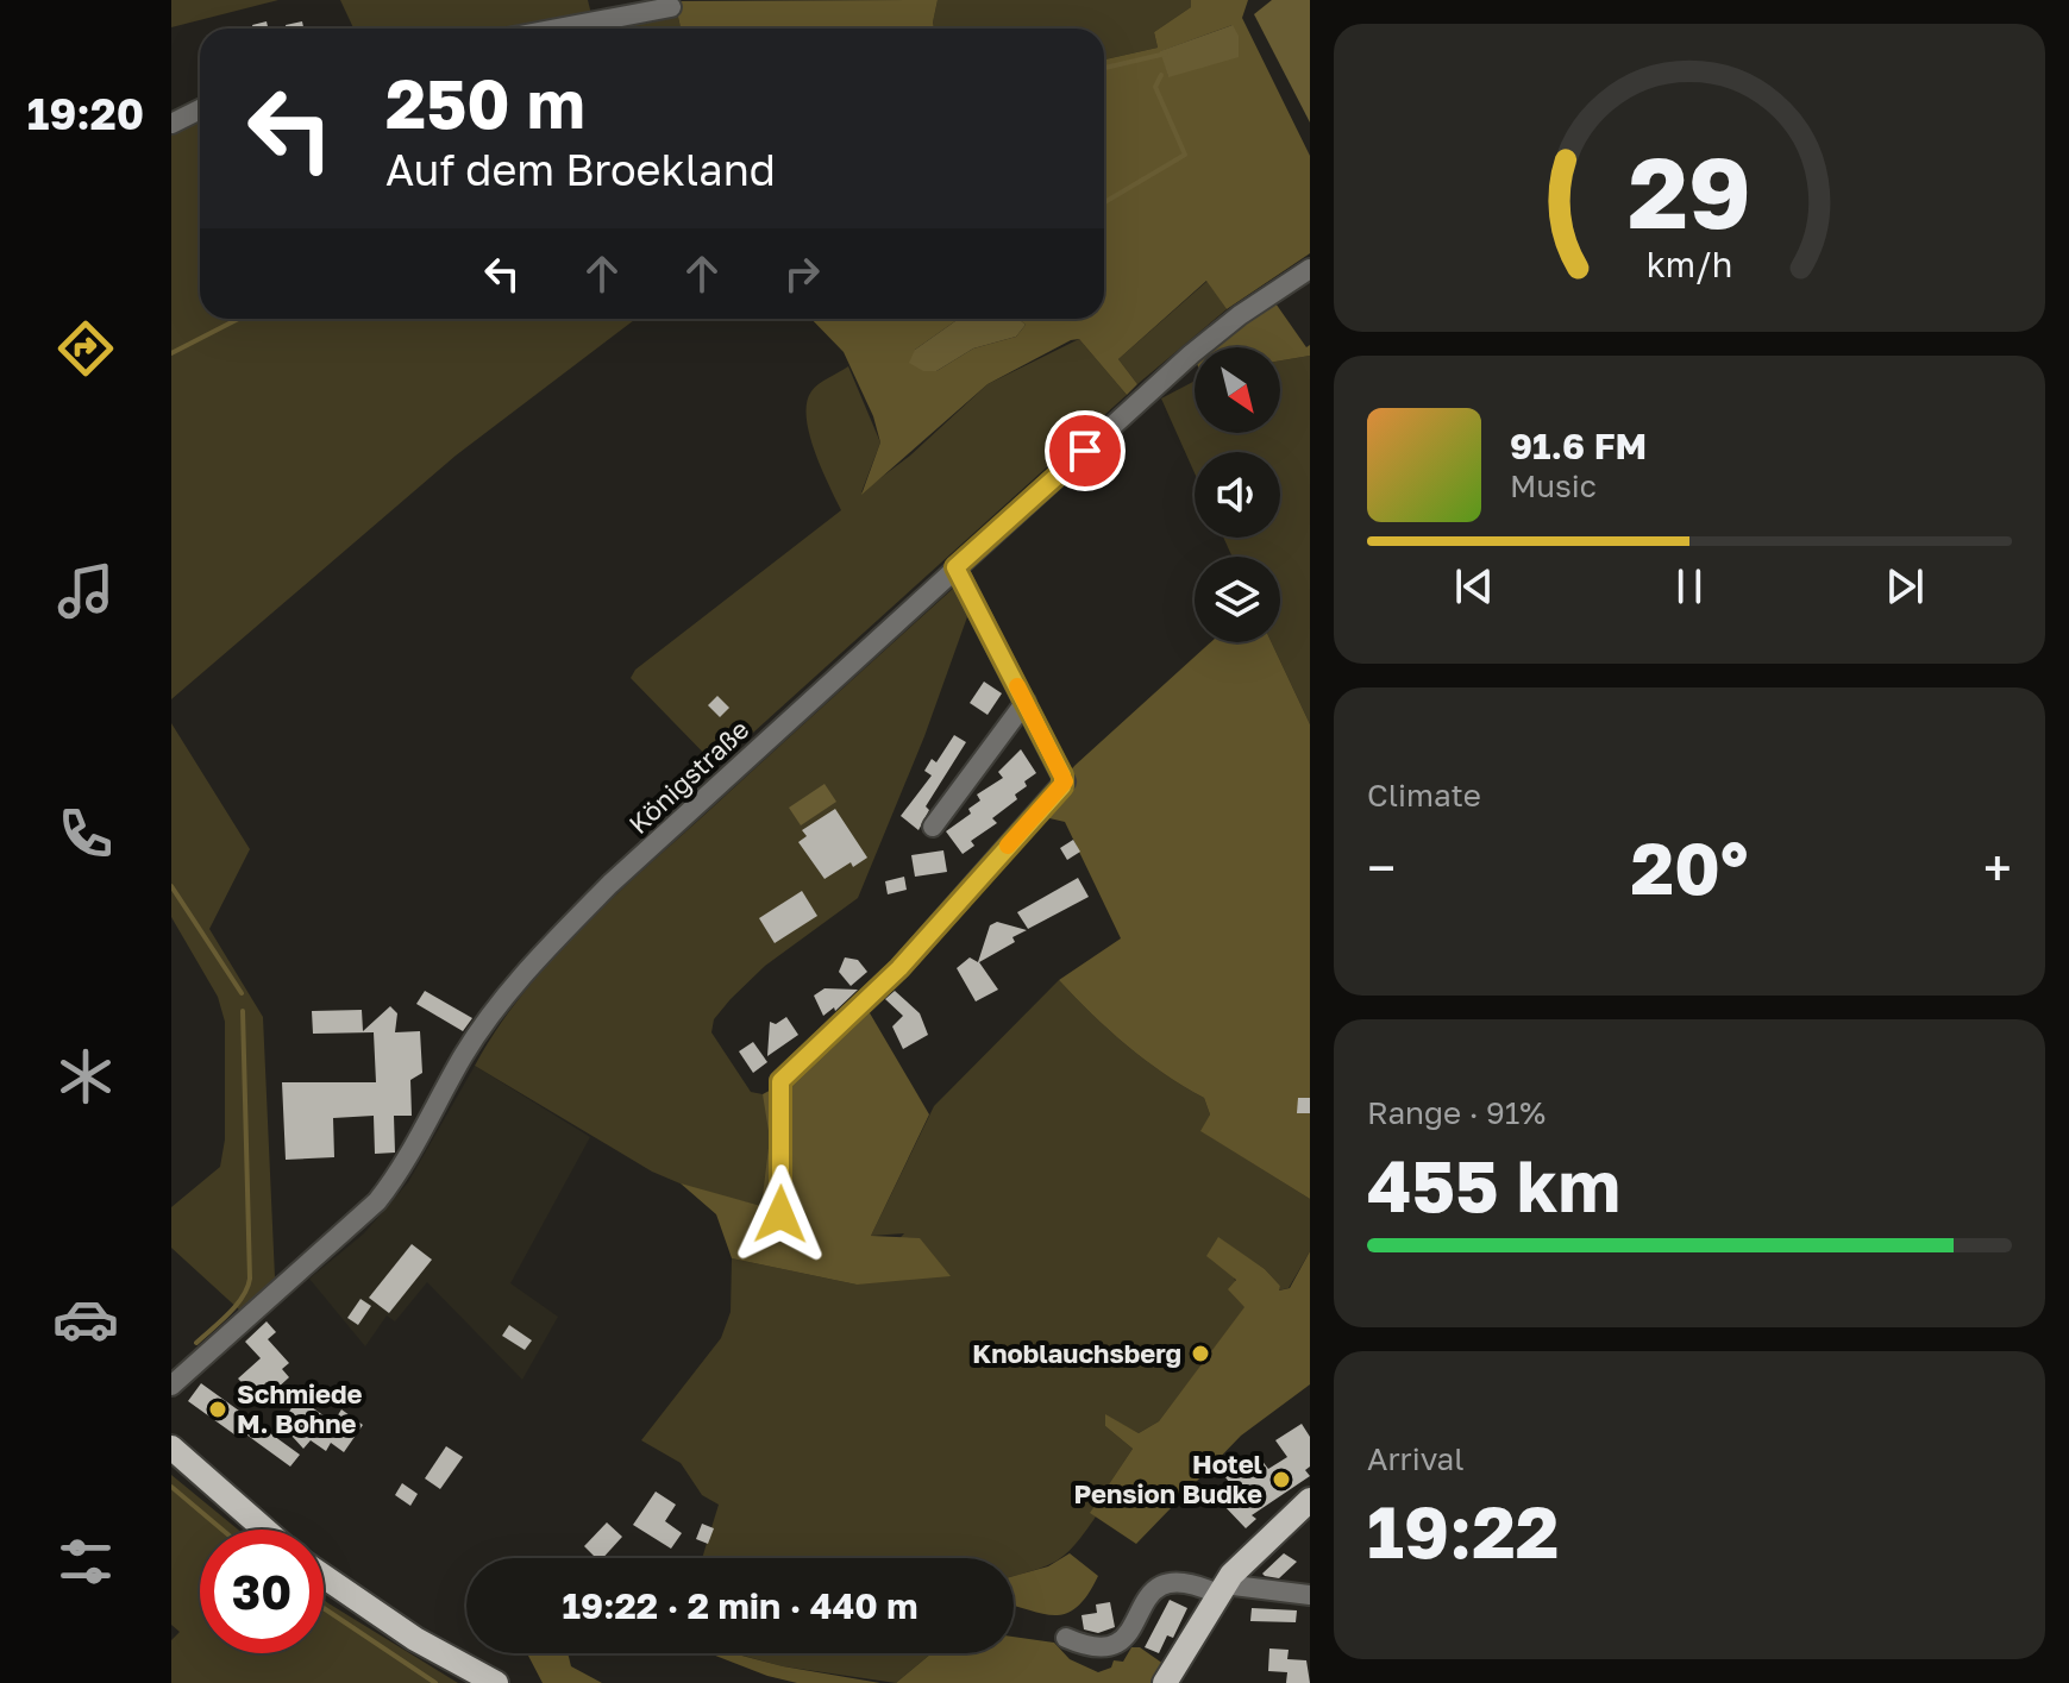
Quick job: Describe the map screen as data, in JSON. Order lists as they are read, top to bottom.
{
  "streets": {
    "street": ["Königstraße"]
  },
  "places": ["Knoblauchsberg", "Schmiede M. Bohne", "Hotel Pension Budke"],
  "north": "bottom right",
  "page": {
    "tabs": "19:20",
    "turn": ["250 m", "Auf dem Broekland"],
    "song": ["91.6 FM", "Music"],
    "tile": [
      "Climate",
      ["Range · 91%", "455 km"],
      ["Arrival", "19:22"]
    ],
    "heat": ["−", "20°", "+"],
    "limit": "30",
    "trip": "19:22 · 2 min · 440 m",
    "gauge": ["29", "km/h"]
  }
}
